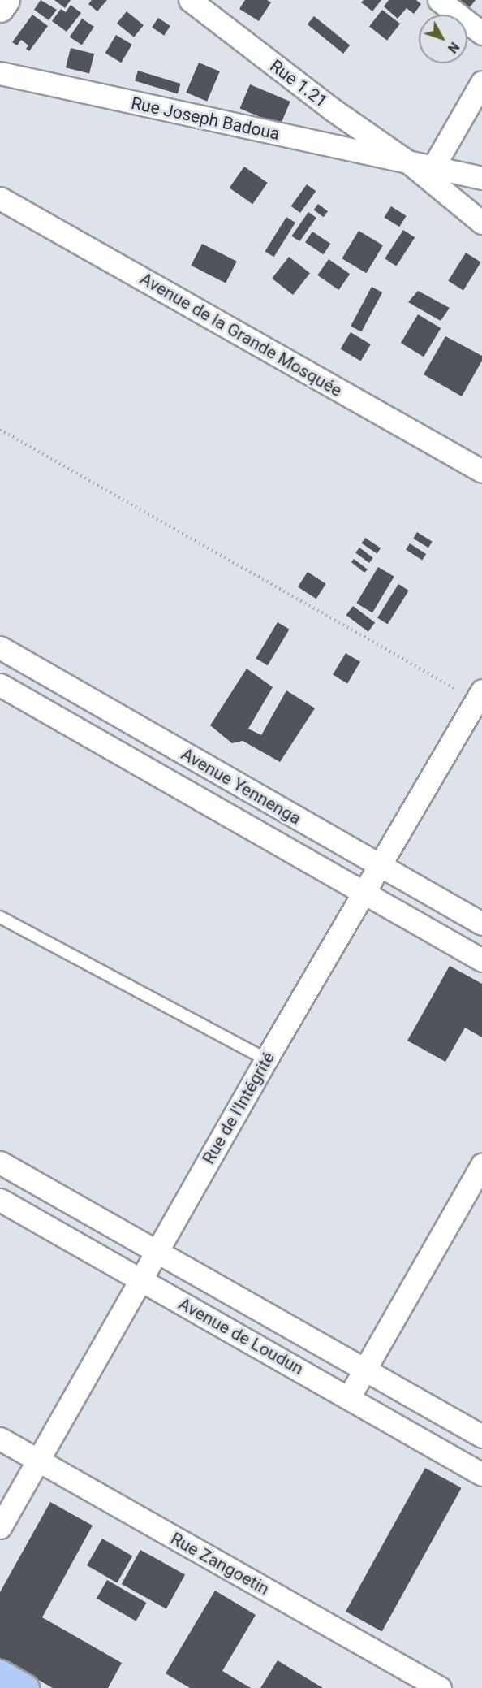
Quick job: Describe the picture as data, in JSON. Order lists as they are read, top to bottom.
{
  "streets": {
    "street": [
      "Rue 1.21",
      "Rue Joseph Badoua",
      "Avenue de la Grande Mosquée",
      "Avenue Yennenga",
      "Rue de l'Intégrité",
      "Avenue de Loudun",
      "Rue Zangoetin"
    ]
  },
  "crossings": [
    ["Rue 1.21", "Rue Joseph Badoua"],
    ["Avenue Yennenga", "Rue de l'Intégrité"],
    ["Rue de l'Intégrité", "Avenue de Loudun"],
    ["Rue de l'Intégrité", "Rue Zangoetin"]
  ],
  "north": "bottom right"
}
